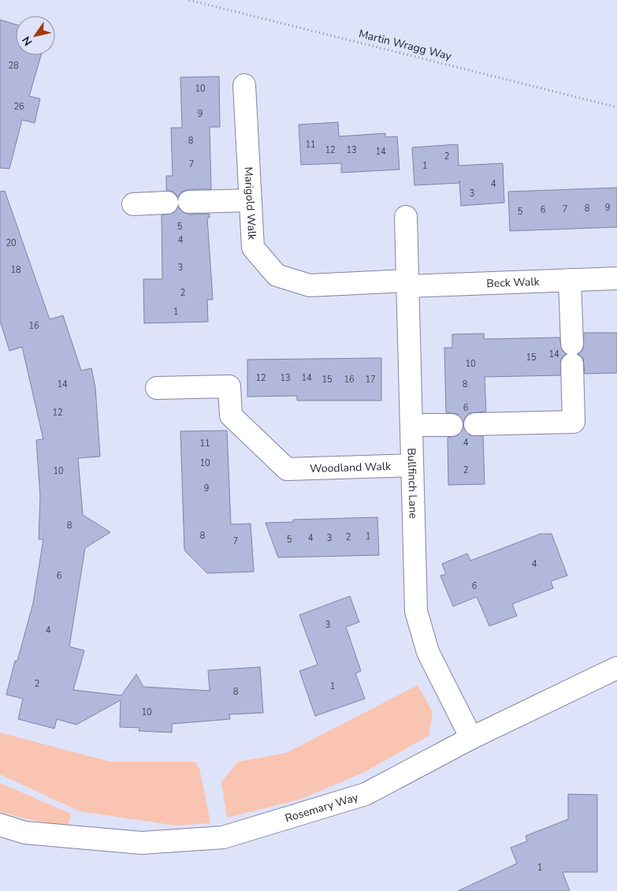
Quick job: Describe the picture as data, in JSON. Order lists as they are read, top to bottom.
{
  "streets": {
    "street": [
      "Marigold Walk",
      "Beck Walk",
      "Woodland Walk",
      "Bullfinch Lane",
      "Rosemary Way"
    ],
    "path": ["Martin Wragg Way"]
  },
  "crossings": [
    ["Marigold Walk", "Beck Walk"],
    ["Marigold Walk", "Bullfinch Lane"],
    ["Beck Walk", "Bullfinch Lane"],
    ["Woodland Walk", "Bullfinch Lane"],
    ["Bullfinch Lane", "Rosemary Way"]
  ],
  "house_numbers": [
    "28",
    "10",
    "26",
    "9",
    "8",
    "11",
    "12",
    "13",
    "14",
    "2",
    "7",
    "1",
    "4",
    "3",
    "9",
    "8",
    "7",
    "6",
    "5",
    "5",
    "4",
    "20",
    "3",
    "18",
    "2",
    "1",
    "16",
    "14",
    "15",
    "10",
    "12",
    "13",
    "14",
    "15",
    "16",
    "17",
    "14",
    "8",
    "6",
    "12",
    "4",
    "11",
    "10",
    "2",
    "10",
    "9",
    "8",
    "8",
    "1",
    "2",
    "4",
    "3",
    "5",
    "7",
    "4",
    "6",
    "6",
    "3",
    "4",
    "2",
    "1",
    "8",
    "10",
    "1"
  ],
  "north": "bottom left"
}
